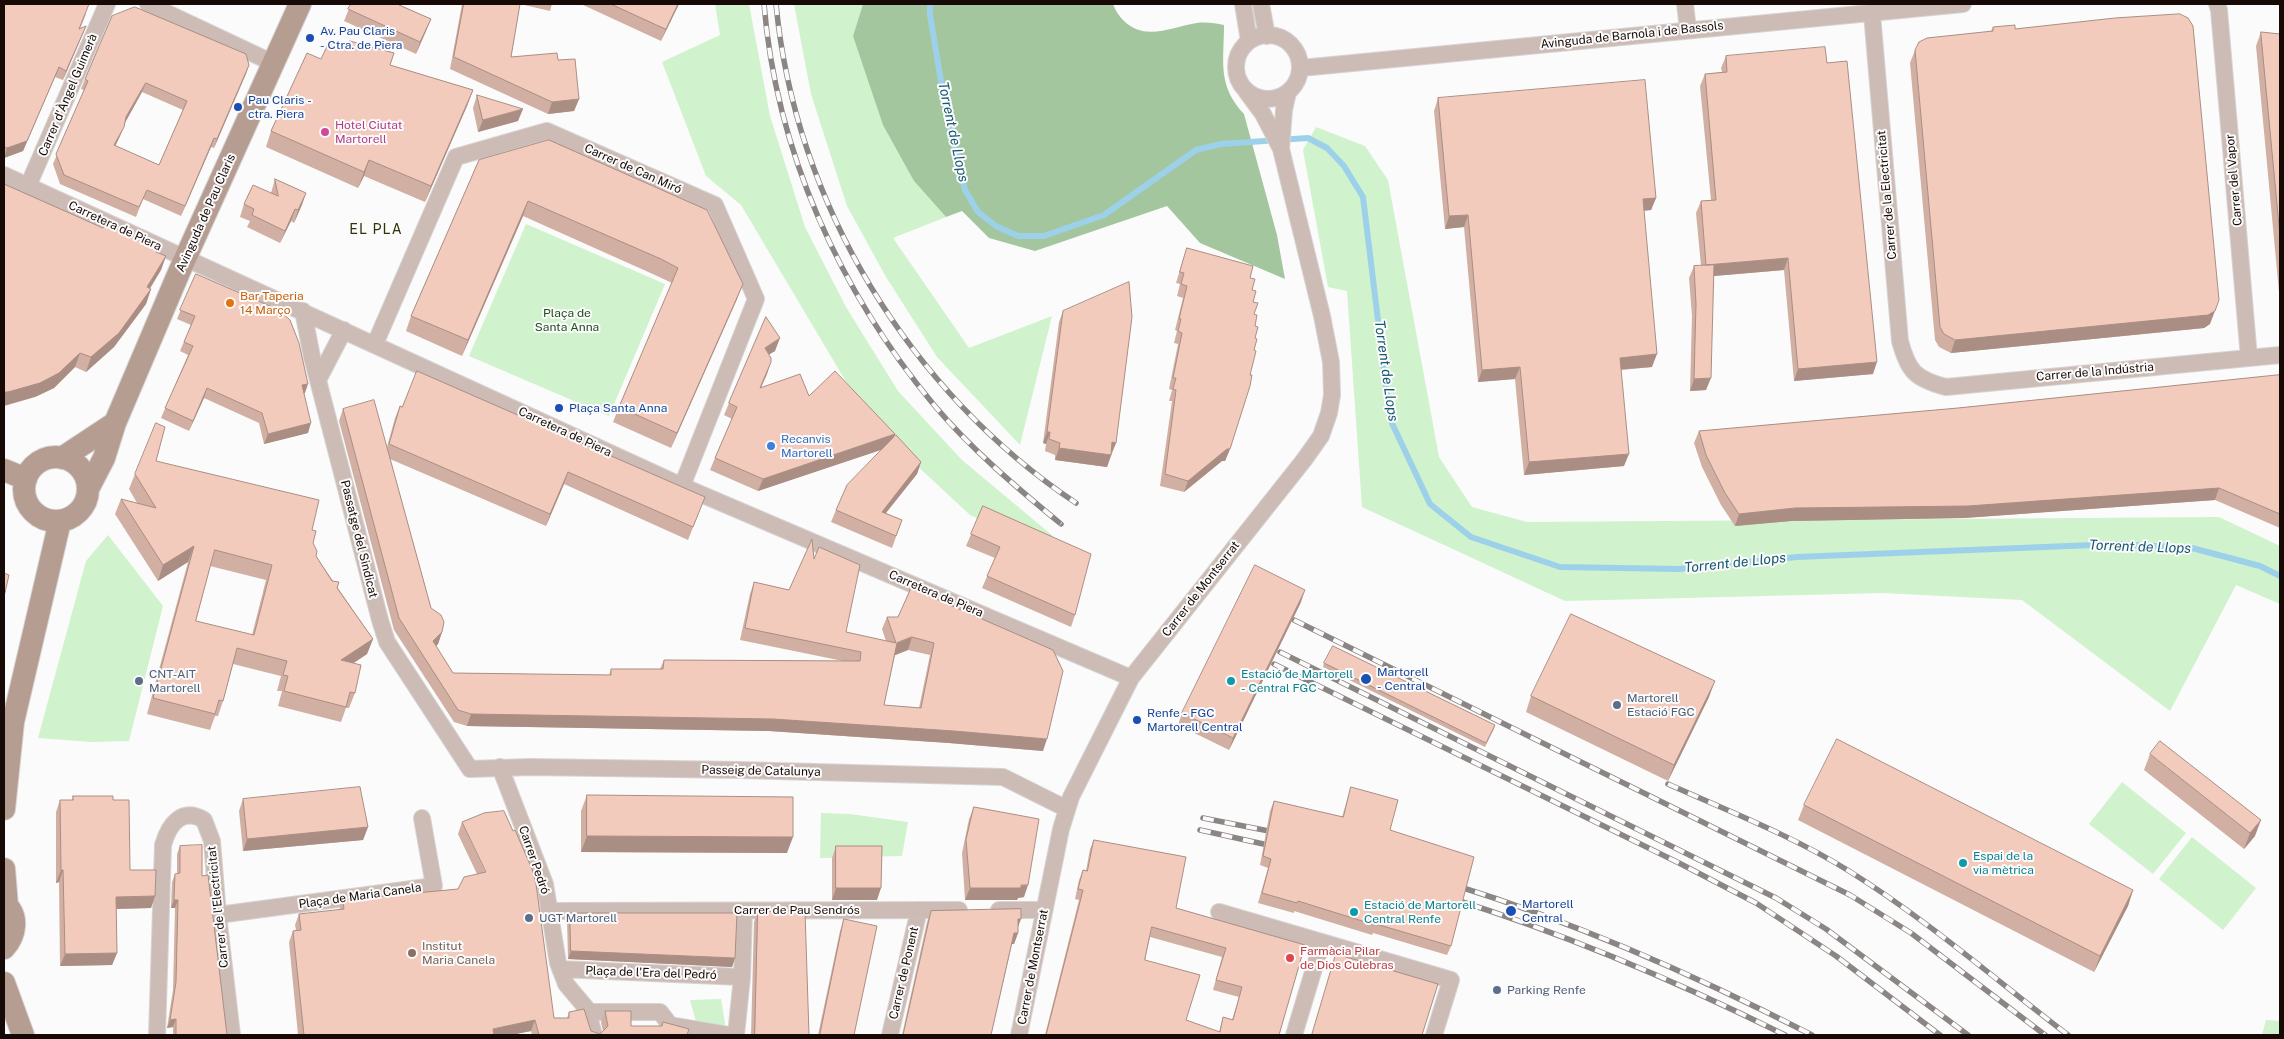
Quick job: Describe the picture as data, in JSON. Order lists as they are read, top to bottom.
{
  "streets": {
    "main road": ["Avinguda de Pau Claris"],
    "street": [
      "Avinguda de Barnola i de Bassols",
      "Carrer d'Àngel Guimerà",
      "Carrer de Can Miró",
      "Carrer del Vapor",
      "Carrer de la Electricitat",
      "Carretera de Piera",
      "Carrer de la Indústria",
      "Passatge del Sindicat",
      "Carrer de Montserrat",
      "Passeig de Catalunya",
      "Carrer Pedró",
      "Plaça de Maria Canela",
      "Carrer de l'Electricitat",
      "Carrer de Pau Sendrós",
      "Plaça de l'Era del Pedró",
      "Carrer de Ponent"
    ]
  },
  "crossings": [
    ["Avinguda de Barnola i de Bassols", "Carrer de la Electricitat"],
    ["Avinguda de Barnola i de Bassols", "Carrer de Montserrat"],
    ["Carrer d'Àngel Guimerà", "Carretera de Piera"],
    ["Carrer de Can Miró", "Carretera de Piera"],
    ["Carrer del Vapor", "Carrer de la Indústria"],
    ["Carrer de la Electricitat", "Carrer de la Indústria"],
    ["Avinguda de Pau Claris", "Carretera de Piera"],
    ["Carretera de Piera", "Passatge del Sindicat"],
    ["Carretera de Piera", "Carrer de Montserrat"],
    ["Passatge del Sindicat", "Passeig de Catalunya"],
    ["Carrer de Montserrat", "Passeig de Catalunya"],
    ["Carrer de Montserrat", "Carrer de Pau Sendrós"],
    ["Passeig de Catalunya", "Carrer Pedró"],
    ["Carrer Pedró", "Carrer de Pau Sendrós"],
    ["Carrer Pedró", "Plaça de l'Era del Pedró"],
    ["Plaça de Maria Canela", "Carrer de l'Electricitat"],
    ["Carrer de Pau Sendrós", "Carrer de Ponent"]
  ],
  "districts": ["EL PLA"],
  "water": ["Torrent de Llops"],
  "parks": ["Plaça de Santa Anna"],
  "places": [
    "Av. Pau Claris - Ctra. de Piera",
    "Pau Claris - ctra. Piera",
    "Hotel Ciutat Martorell",
    "Bar Taperia 14 Março",
    "Plaça Santa Anna",
    "Recanvis Martorell",
    "Martorell - Central",
    "CNT-AIT Martorell",
    "Estació de Martorell - Central FGC",
    "Martorell Estació FGC",
    "Renfe - FGC Martorell Central",
    "Espai de la via mètrica",
    "Martorell Central",
    "Estació de Martorell Central Renfe",
    "UGT Martorell",
    "Institut Maria Canela",
    "Farmàcia Pilar de Dios Culebras",
    "Parking Renfe"
  ]
}
